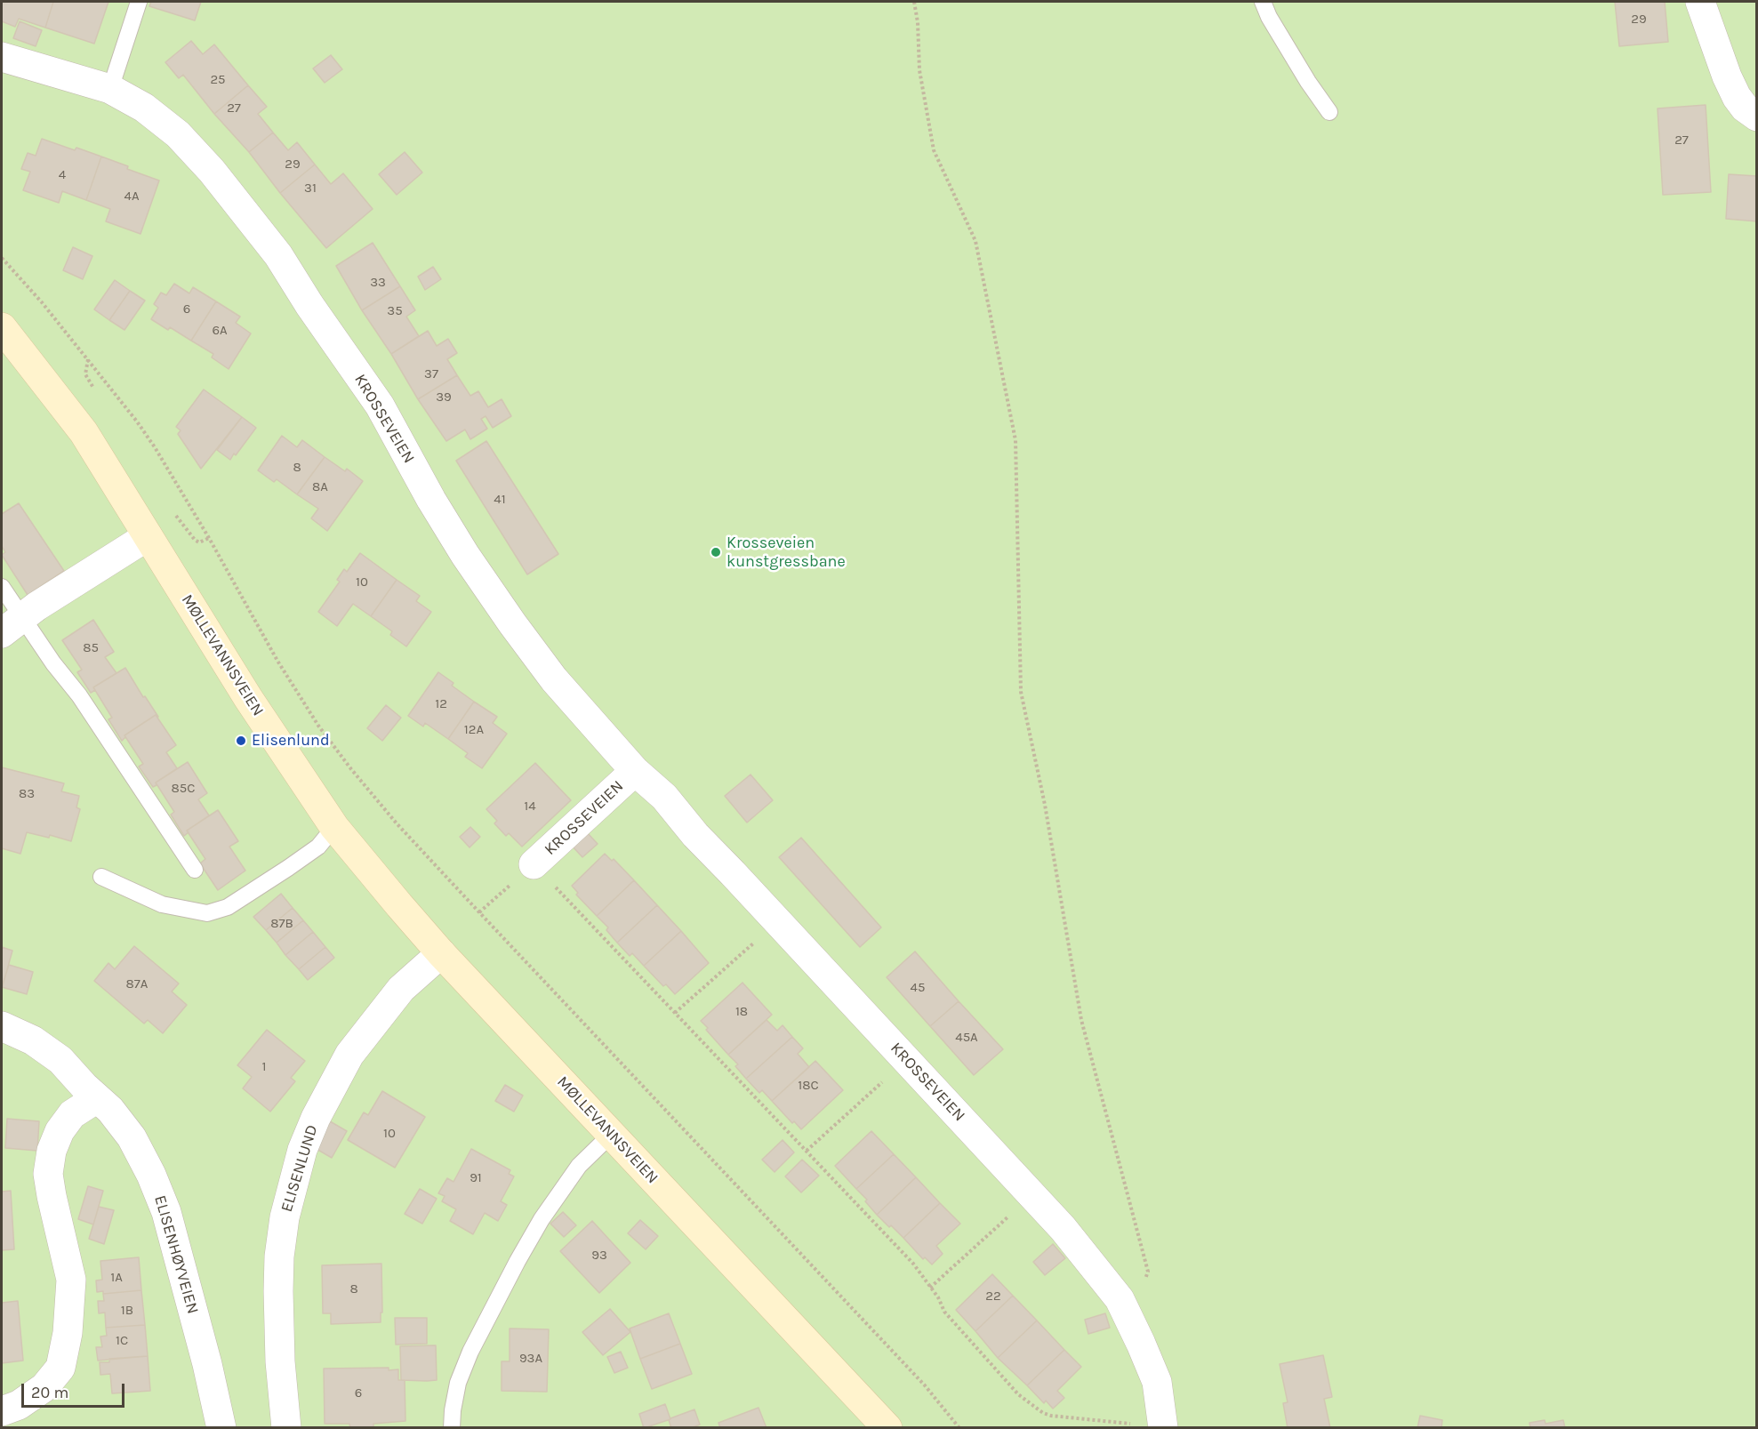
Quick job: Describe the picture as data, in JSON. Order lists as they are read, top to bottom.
{
  "streets": {
    "main road": ["MØLLEVANNSVEIEN"],
    "street": ["KROSSEVEIEN", "ELISENLUND", "ELISENHØYVEIEN"]
  },
  "crossings": [
    ["MØLLEVANNSVEIEN", "ELISENLUND"]
  ],
  "places": ["Krosseveien kunstgressbane", "Elisenlund"],
  "house_numbers": [
    "29",
    "25",
    "27",
    "27",
    "29",
    "4",
    "31",
    "4A",
    "33",
    "6",
    "35",
    "6A",
    "37",
    "39",
    "8",
    "8A",
    "41",
    "10",
    "85",
    "12",
    "12A",
    "85C",
    "83",
    "14",
    "87B",
    "87A",
    "45",
    "18",
    "45A",
    "1",
    "18C",
    "10",
    "91",
    "93",
    "1A",
    "8",
    "22",
    "1B",
    "1C",
    "93A",
    "6"
  ],
  "scale_bar": "20 m"
}
